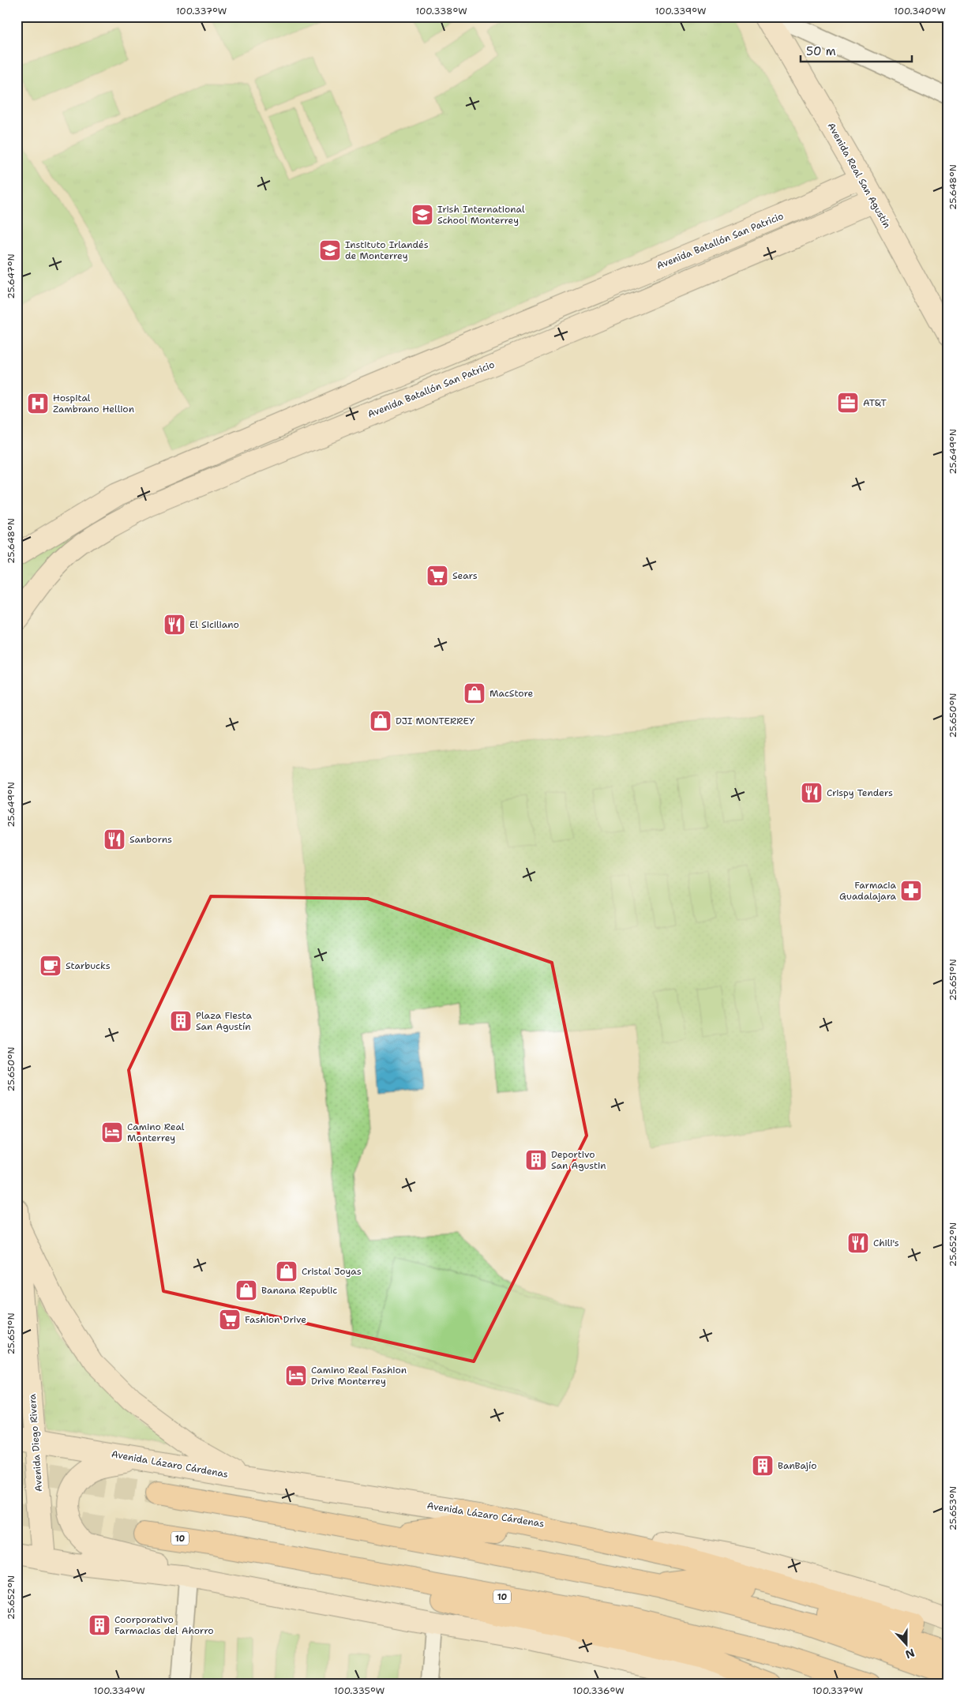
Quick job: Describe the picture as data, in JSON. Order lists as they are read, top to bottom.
{
  "streets": {
    "highway": ["10"],
    "street": [
      "Avenida Real San Agustín",
      "Avenida Batallón San Patricio",
      "Avenida Diego Rivera",
      "Avenida Lázaro Cárdenas"
    ]
  },
  "crossings": [
    ["Avenida Real San Agustín", "Avenida Batallón San Patricio"],
    ["Avenida Diego Rivera", "Avenida Lázaro Cárdenas"]
  ],
  "places": {
    "school or university": ["Irish International School Monterrey", "Instituto Irlandés de Monterrey"],
    "office": ["AT&T"],
    "hospital": ["Hospital Zambrano Hellion"],
    "supermarket": ["Sears", "Fashion Drive"],
    "restaurant": [
      "El Siciliano",
      "Crispy Tenders",
      "Sanborns",
      "Chili's"
    ],
    "shop": [
      "MacStore",
      "DJI MONTERREY",
      "Cristal Joyas",
      "Banana Republic"
    ],
    "pharmacy": ["Farmacia Guadalajara"],
    "cafe": ["Starbucks"],
    "building": [
      "Plaza Fiesta San Agustín",
      "Deportivo San Agustin",
      "BanBajío",
      "Coorporativo Farmacias del Ahorro"
    ],
    "hotel": ["Camino Real Monterrey", "Camino Real Fashion Drive Monterrey"]
  },
  "scale_bar": "50 m",
  "north": "bottom",
  "coordinates": [
    "100.337°W",
    "100.338°W",
    "100.339°W",
    "100.340°W",
    "25.648°N",
    "25.647°N",
    "25.649°N",
    "25.650°N",
    "25.651°N",
    "25.652°N",
    "25.653°N",
    "100.334°W",
    "100.335°W",
    "100.336°W"
  ]
}
